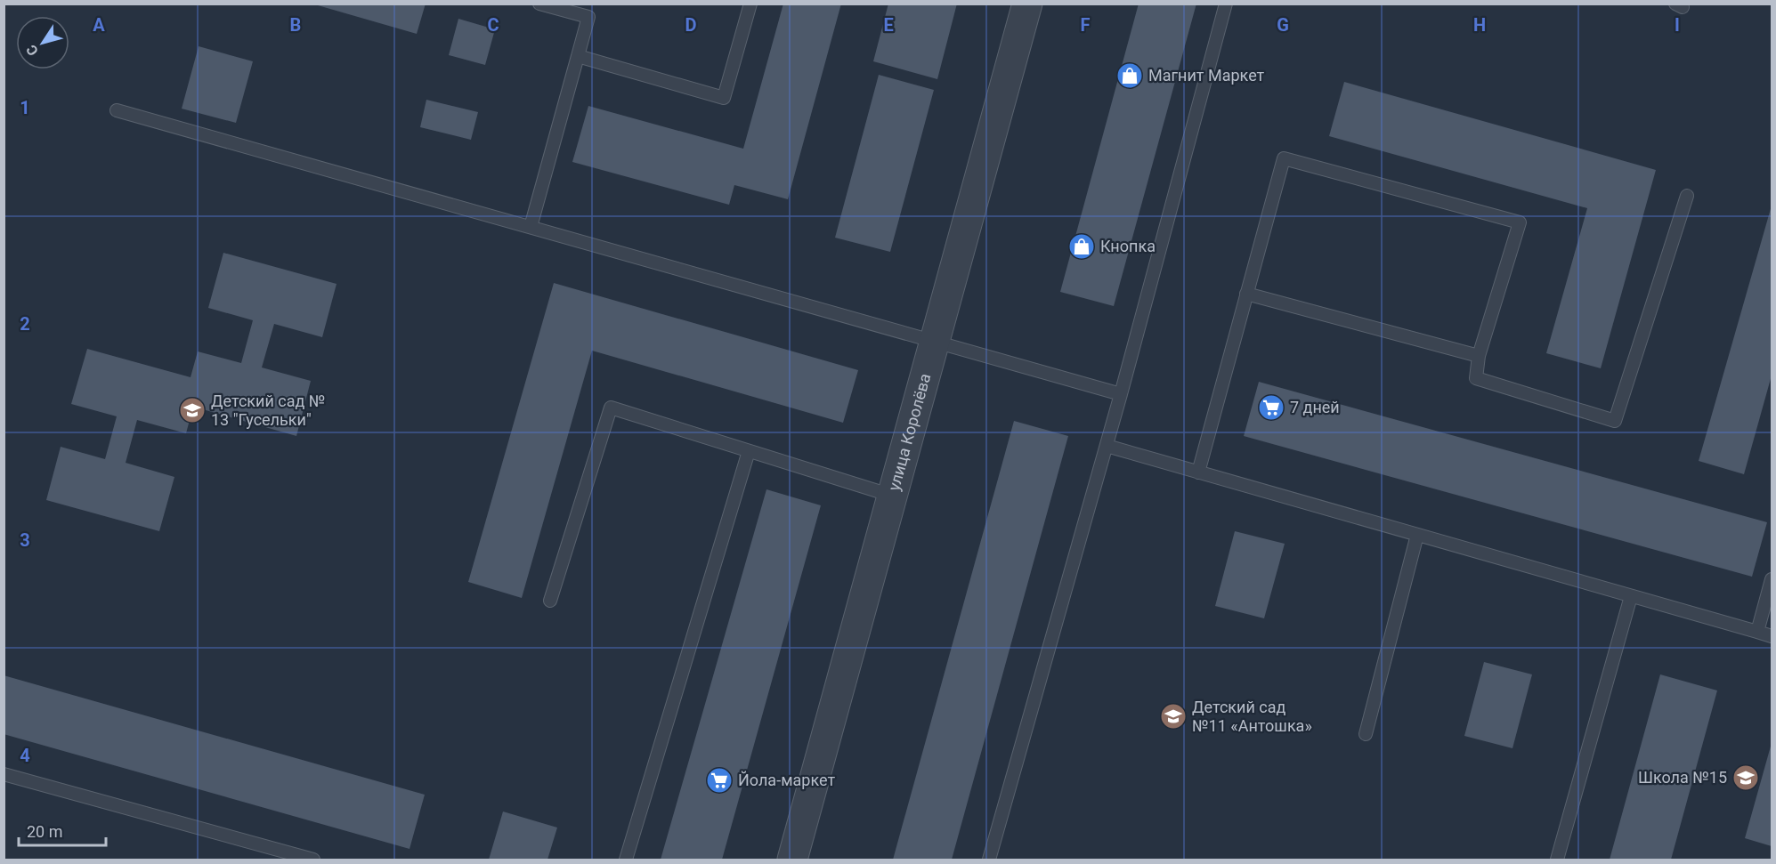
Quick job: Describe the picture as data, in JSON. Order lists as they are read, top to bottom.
{
  "streets": {
    "street": ["улица Королёва"]
  },
  "places": {
    "shop": ["Магнит Маркет", "Кнопка"],
    "supermarket": ["7 дней", "Йола-маркет"],
    "school or university": ["Детский сад № 13 \"Гусельки\"", "Детский сад №11 «Антошка»", "Школа №15"]
  },
  "scale_bar": "20 m",
  "north": "bottom left",
  "grid": {
    "columns": [
      "A",
      "B",
      "C",
      "D",
      "E",
      "F",
      "G",
      "H",
      "I"
    ],
    "rows": [
      "1",
      "2",
      "3",
      "4"
    ]
  }
}
